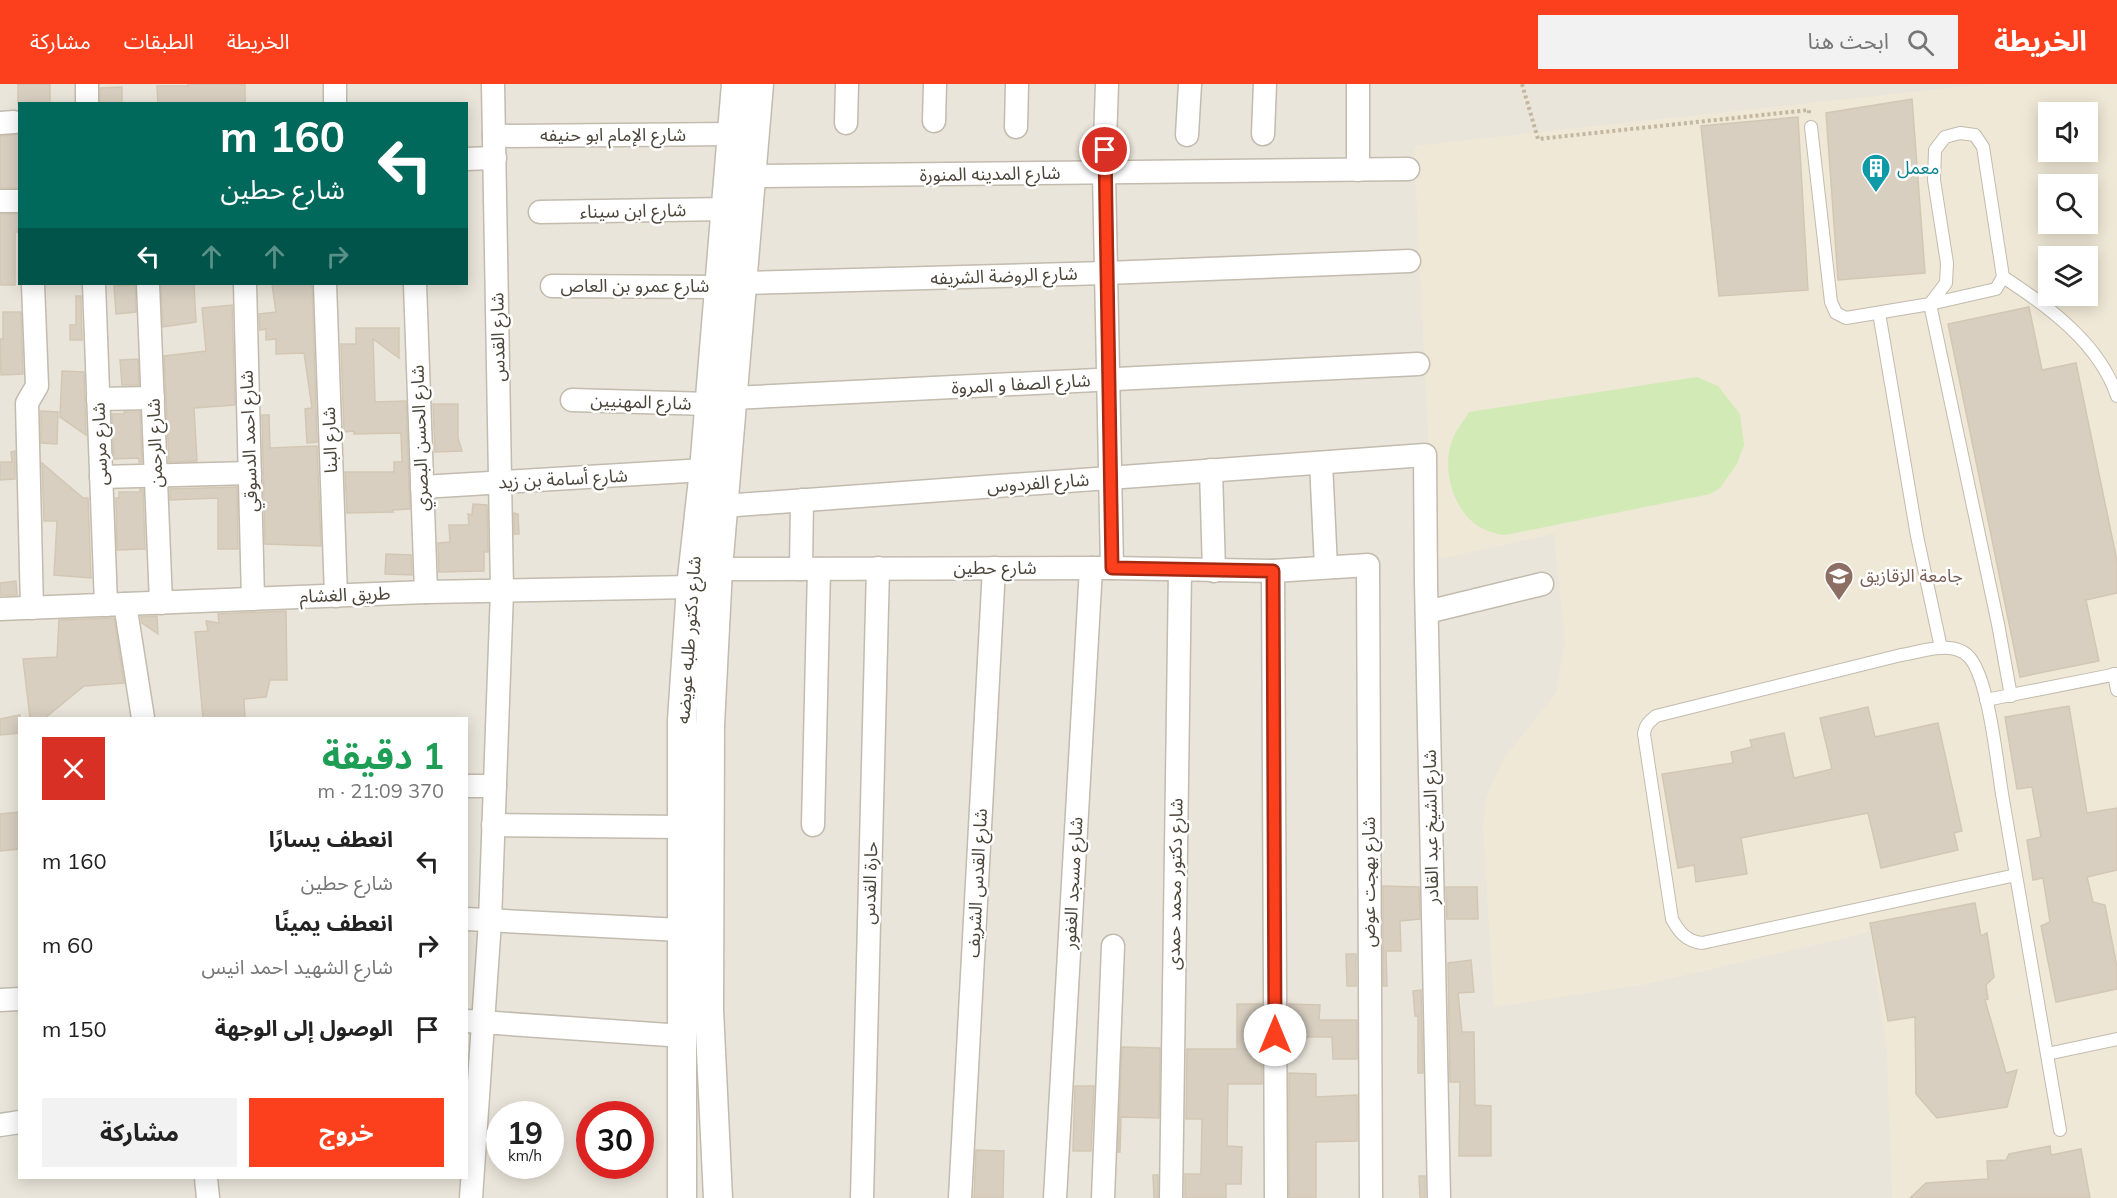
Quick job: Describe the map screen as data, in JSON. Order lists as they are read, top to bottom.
{
  "streets": {
    "street": [
      "شارع الإمام ابو حنيفه",
      "شارع المدينه المنورة",
      "شارع ابن سيناء",
      "شارع الروضة الشريفه",
      "شارع عمرو بن العاص",
      "شارع القدس",
      "شارع الصفا و المروة",
      "شارع المهنيين",
      "شارع الحسن البصري",
      "شارع البنا",
      "شارع احمد الدسوقي",
      "شارع الرحمن",
      "شارع مرسى",
      "شارع أسامة بن زيد",
      "شارع الفردوس",
      "شارع حطين",
      "طريق الغشام",
      "شارع دكتور طلبه عويضه",
      "شارع الشيخ عبد القادر",
      "شارع بهجت عوض",
      "حارة القدس",
      "شارع القدس الشريف",
      "شارع مسجد الغفور",
      "شارع دكتور محمد حمدى"
    ]
  },
  "crossings": [
    ["شارع الإمام ابو حنيفه", "شارع القدس"],
    ["شارع الإمام ابو حنيفه", "شارع دكتور طلبه عويضه"],
    ["شارع المدينه المنورة", "شارع دكتور طلبه عويضه"],
    ["شارع المدينه المنورة", "شارع مسجد الغفور"],
    ["شارع ابن سيناء", "شارع دكتور طلبه عويضه"],
    ["شارع الروضة الشريفه", "شارع عمرو بن العاص"],
    ["شارع الروضة الشريفه", "شارع دكتور طلبه عويضه"],
    ["شارع الروضة الشريفه", "شارع مسجد الغفور"],
    ["شارع عمرو بن العاص", "شارع دكتور طلبه عويضه"],
    ["شارع القدس", "شارع أسامة بن زيد"],
    ["شارع القدس", "طريق الغشام"],
    ["شارع الصفا و المروة", "شارع المهنيين"],
    ["شارع الصفا و المروة", "شارع دكتور طلبه عويضه"],
    ["شارع الصفا و المروة", "شارع مسجد الغفور"],
    ["شارع المهنيين", "شارع دكتور طلبه عويضه"],
    ["شارع الحسن البصري", "شارع أسامة بن زيد"],
    ["شارع الحسن البصري", "طريق الغشام"],
    ["شارع البنا", "طريق الغشام"],
    ["شارع احمد الدسوقي", "طريق الغشام"],
    ["شارع الرحمن", "طريق الغشام"],
    ["شارع مرسى", "طريق الغشام"],
    ["شارع أسامة بن زيد", "شارع دكتور طلبه عويضه"],
    ["شارع الفردوس", "شارع دكتور طلبه عويضه"],
    ["شارع الفردوس", "شارع الشيخ عبد القادر"],
    ["شارع الفردوس", "شارع مسجد الغفور"],
    ["شارع حطين", "شارع دكتور طلبه عويضه"],
    ["شارع حطين", "شارع بهجت عوض"],
    ["شارع حطين", "حارة القدس"],
    ["شارع حطين", "شارع القدس الشريف"],
    ["شارع حطين", "شارع مسجد الغفور"],
    ["شارع حطين", "شارع دكتور محمد حمدى"],
    ["طريق الغشام", "شارع دكتور طلبه عويضه"]
  ],
  "places": {
    "building": ["معمل"],
    "school or university": ["جامعة الزقازيق"]
  },
  "page": {
    "header": "الخريطة",
    "search": "ابحث هنا",
    "nav": ["الخريطة", "الطبقات", "مشاركة"],
    "turn": ["160 m", "شارع حطين"],
    "heading": ["1 دقيقة", "370 m · 21:09"],
    "list": [
      {
        "name": "انعطف يسارًا",
        "note": "شارع حطين",
        "value": "160 m"
      },
      {
        "name": "انعطف يمينًا",
        "note": "شارع الشهيد احمد انيس",
        "value": "60 m"
      },
      {
        "name": "الوصول إلى الوجهة",
        "value": "150 m"
      }
    ],
    "buttons": ["خروج", "مشاركة"],
    "speed": "19 km/h",
    "limit": "30"
  }
}
